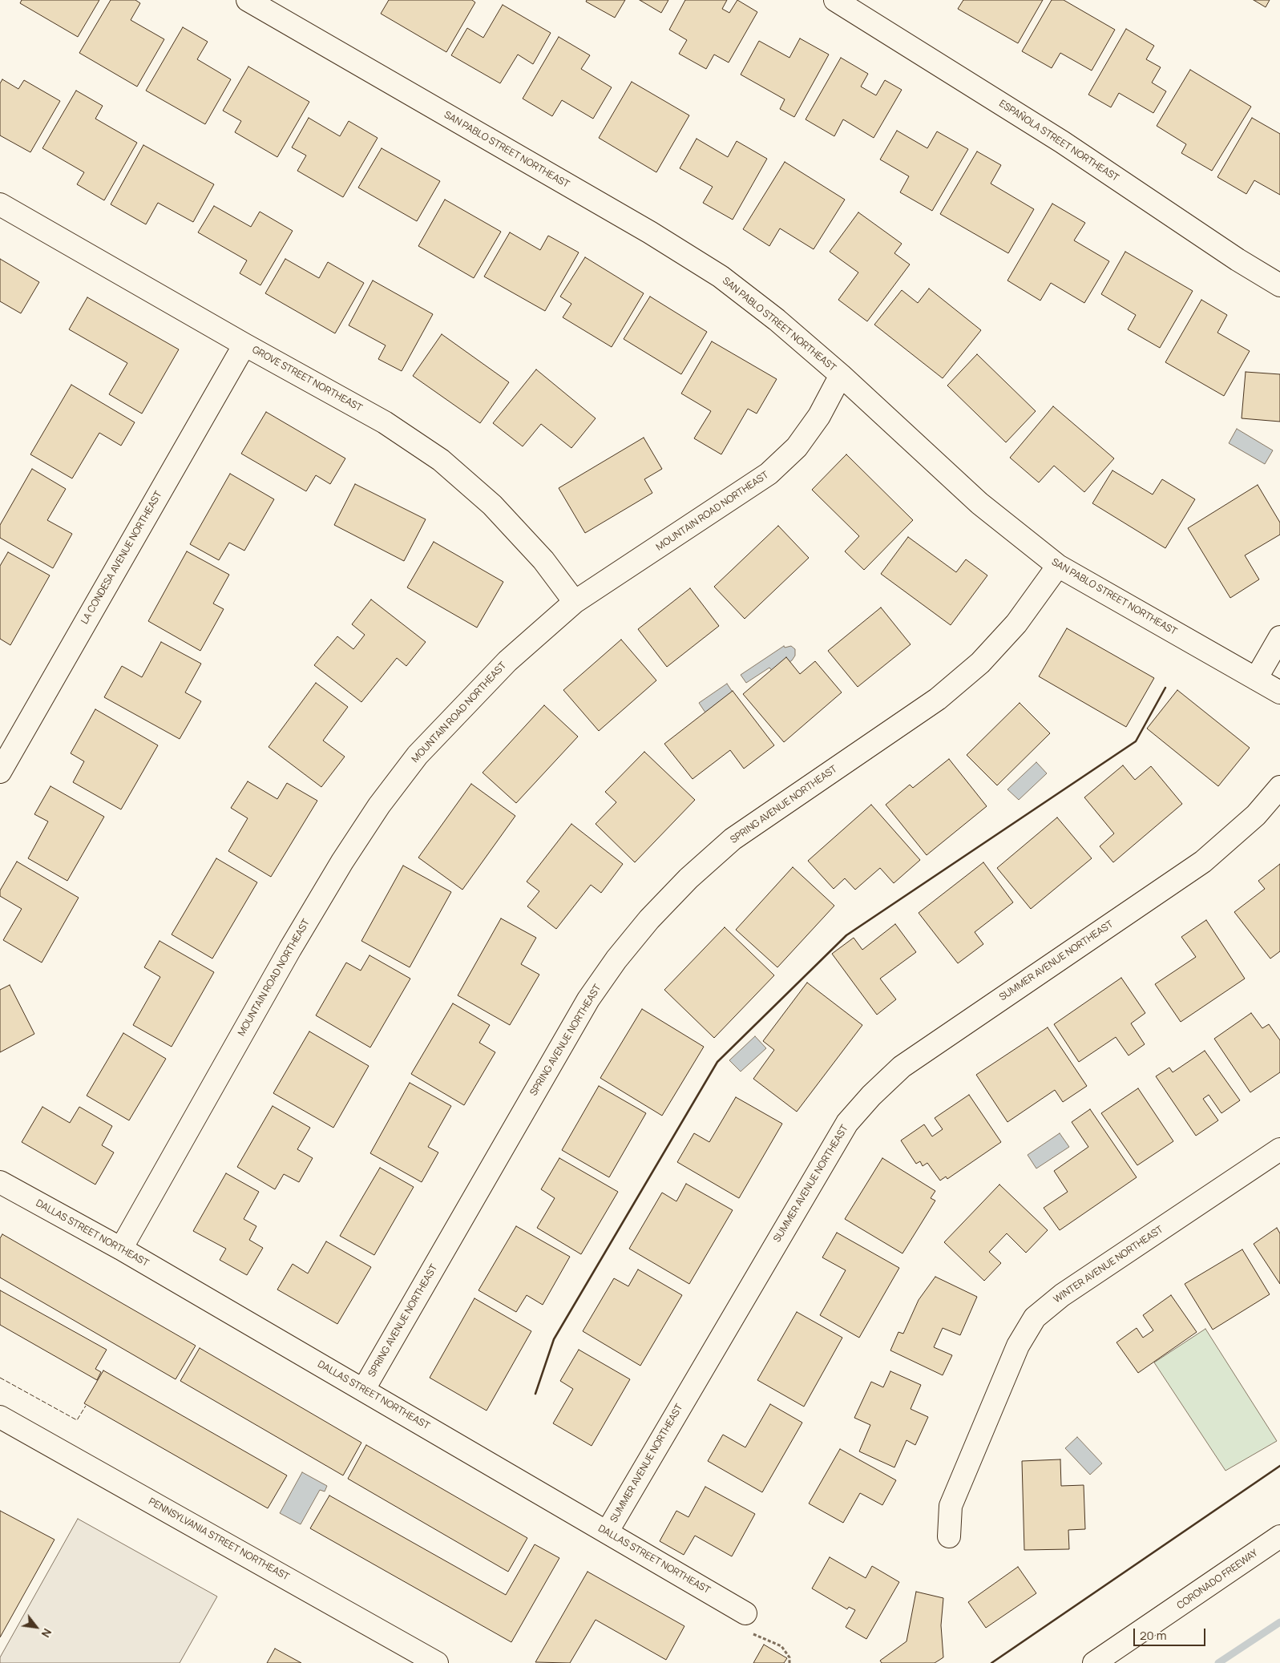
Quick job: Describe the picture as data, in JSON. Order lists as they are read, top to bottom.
{
  "streets": {
    "main road": [
      "ESPAÑOLA STREET NORTHEAST",
      "SAN PABLO STREET NORTHEAST",
      "GROVE STREET NORTHEAST",
      "MOUNTAIN ROAD NORTHEAST",
      "LA CONDESA AVENUE NORTHEAST",
      "SPRING AVENUE NORTHEAST",
      "SUMMER AVENUE NORTHEAST",
      "DALLAS STREET NORTHEAST",
      "WINTER AVENUE NORTHEAST",
      "PENNSYLVANIA STREET NORTHEAST",
      "CORONADO FREEWAY"
    ]
  },
  "crossings": [
    ["SAN PABLO STREET NORTHEAST", "MOUNTAIN ROAD NORTHEAST"],
    ["SAN PABLO STREET NORTHEAST", "SPRING AVENUE NORTHEAST"],
    ["GROVE STREET NORTHEAST", "MOUNTAIN ROAD NORTHEAST"],
    ["GROVE STREET NORTHEAST", "LA CONDESA AVENUE NORTHEAST"],
    ["MOUNTAIN ROAD NORTHEAST", "DALLAS STREET NORTHEAST"],
    ["SPRING AVENUE NORTHEAST", "DALLAS STREET NORTHEAST"],
    ["SUMMER AVENUE NORTHEAST", "DALLAS STREET NORTHEAST"]
  ],
  "scale_bar": "20 m",
  "north": "bottom right"
}
